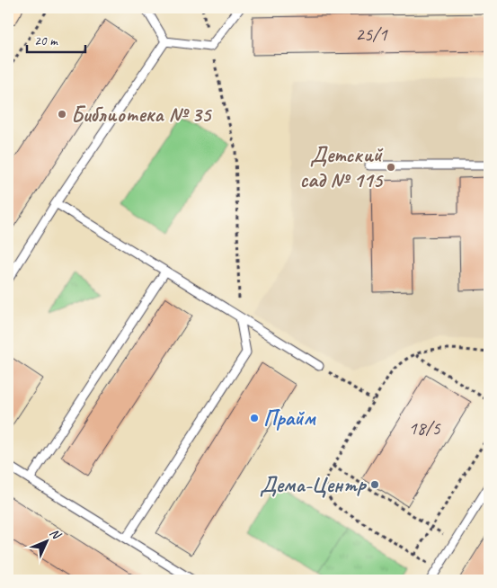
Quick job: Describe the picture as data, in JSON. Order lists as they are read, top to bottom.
{
  "places": [
    "Библиотека № 35",
    "Детский сад № 115",
    "Прайм",
    "Дема-Центр"
  ],
  "house_numbers": ["25/1", "18/5"],
  "scale_bar": "20 m",
  "north": "top right"
}
